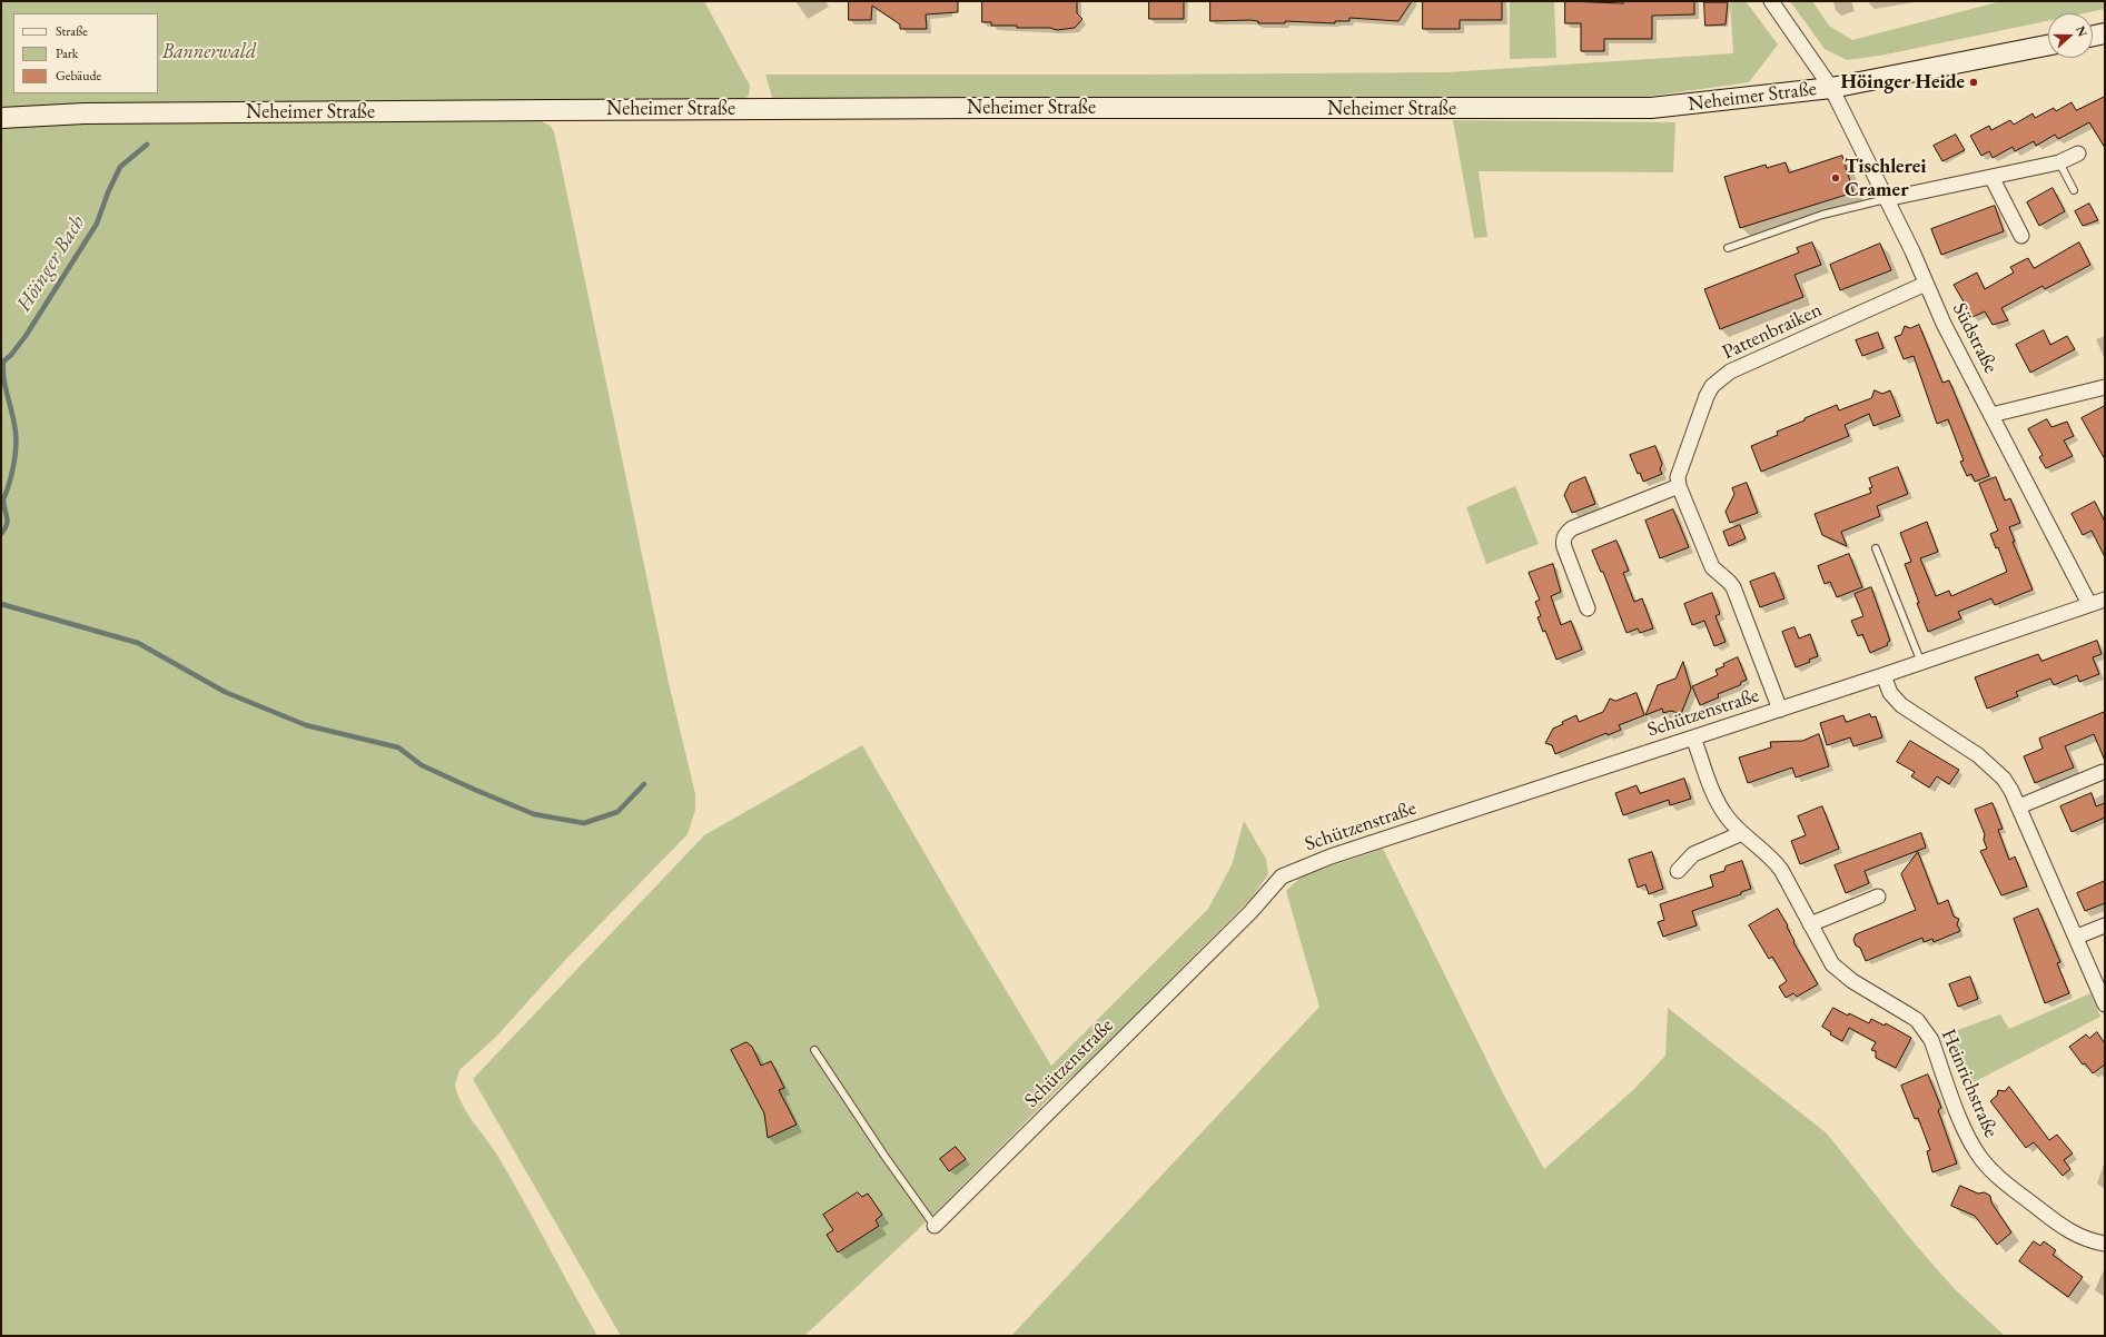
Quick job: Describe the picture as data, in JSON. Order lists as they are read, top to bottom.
{
  "streets": {
    "main road": ["Neheimer Straße"],
    "street": [
      "Pattenbraiken",
      "Südstraße",
      "Schützenstraße",
      "Heinrichstraße"
    ]
  },
  "crossings": [
    ["Neheimer Straße", "Südstraße"],
    ["Pattenbraiken", "Südstraße"],
    ["Südstraße", "Schützenstraße"],
    ["Schützenstraße", "Heinrichstraße"]
  ],
  "water": ["Höinger Bach"],
  "parks": ["Bannerwald"],
  "places": ["Höinger Heide", "Tischlerei Cramer"],
  "legend": ["Straße", "Park", "Gebäude"],
  "north": "right"
}
